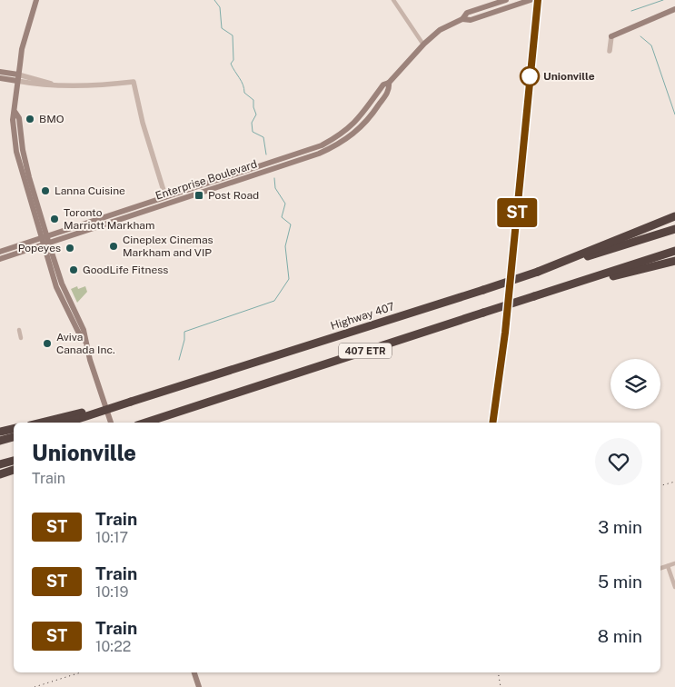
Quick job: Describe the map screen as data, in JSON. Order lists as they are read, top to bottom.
{
  "streets": {
    "highway": ["Highway 407", "407 ETR"],
    "main road": ["Enterprise Boulevard"]
  },
  "places": {
    "other": [
      "Unionville",
      "BMO",
      "Lanna Cuisine",
      "Toronto Marriott Markham",
      "Cineplex Cinemas Markham and VIP",
      "Popeyes",
      "GoodLife Fitness",
      "Aviva Canada Inc."
    ],
    "transit": ["Post Road"]
  },
  "page": {
    "on_map": "ST",
    "heading": ["Unionville", "Train"],
    "list": [
      {
        "mark": "ST",
        "name": "Train",
        "note": "10:17",
        "value": "3 min"
      },
      {
        "mark": "ST",
        "name": "Train",
        "note": "10:19",
        "value": "5 min"
      },
      {
        "mark": "ST",
        "name": "Train",
        "note": "10:22",
        "value": "8 min"
      }
    ]
  }
}
